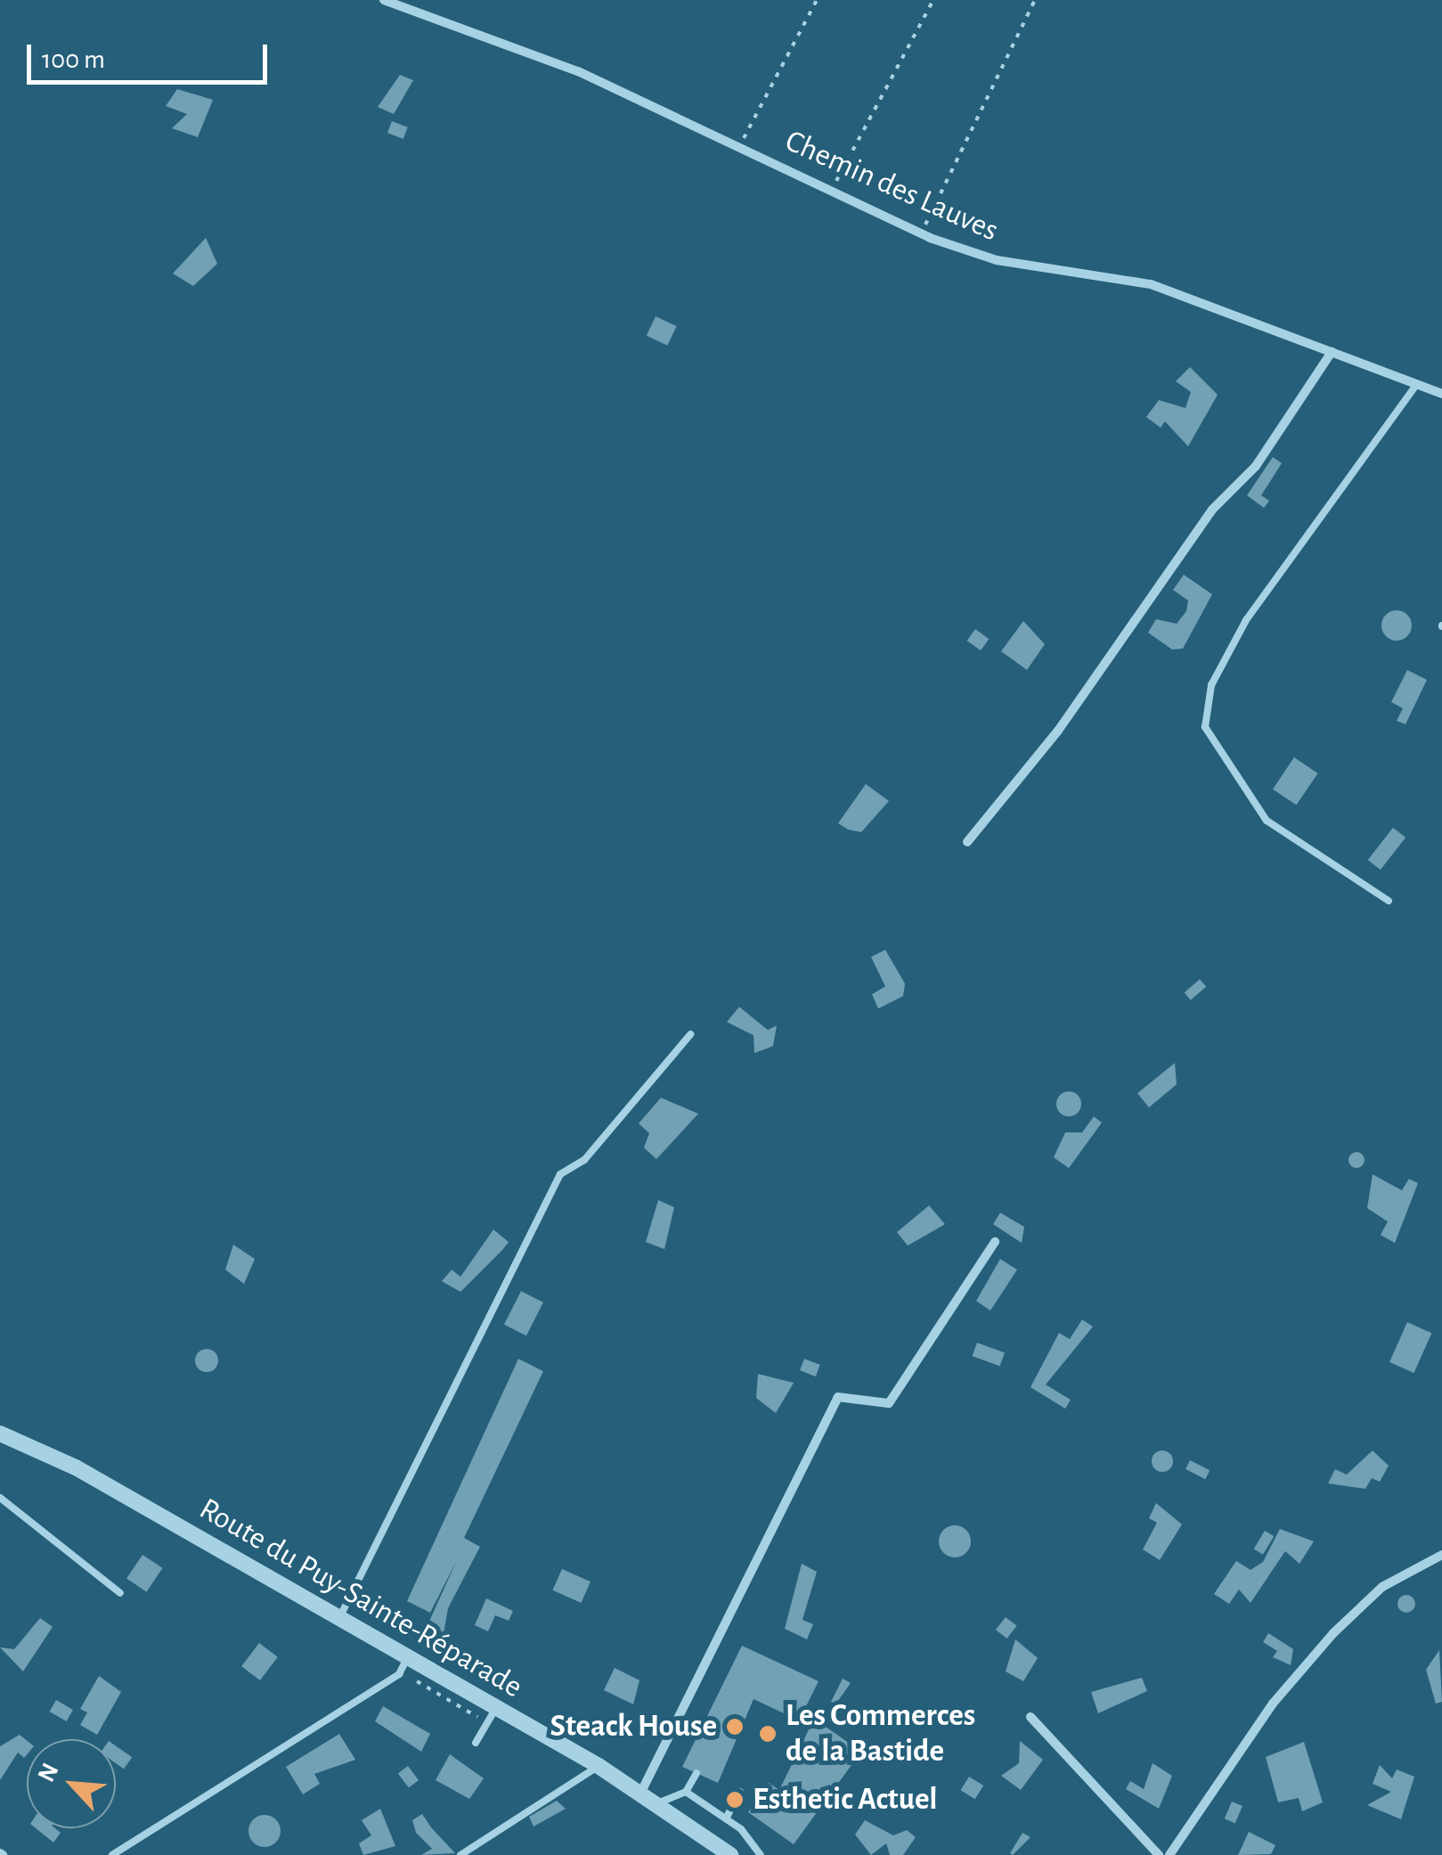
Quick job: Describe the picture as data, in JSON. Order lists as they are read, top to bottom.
{
  "streets": {
    "street": ["Chemin des Lauves", "Route du Puy-Sainte-Réparade"]
  },
  "places": ["Steack House", "Les Commerces de la Bastide", "Esthetic Actuel"],
  "scale_bar": "100 m",
  "north": "top left"
}
